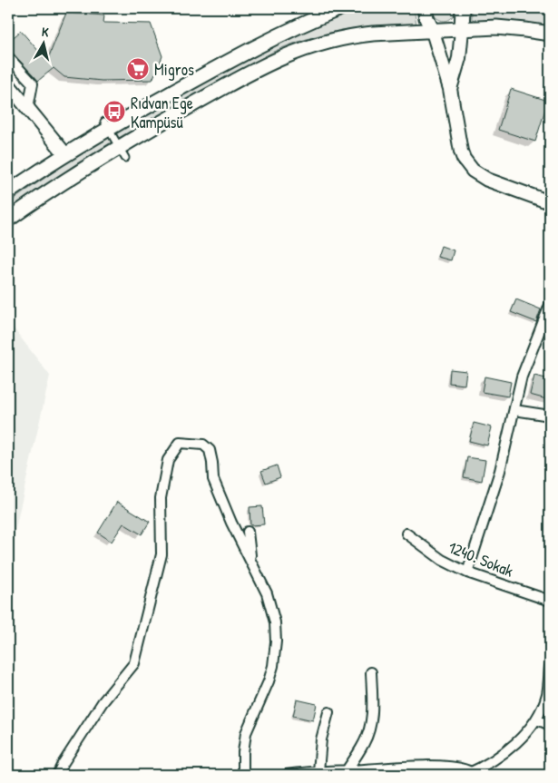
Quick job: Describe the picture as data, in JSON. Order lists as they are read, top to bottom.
{
  "streets": {
    "street": ["1240. Sokak"]
  },
  "places": {
    "supermarket": ["Migros"],
    "bus stop": ["Rıdvan Ege Kampüsü"]
  },
  "north": "top"
}
